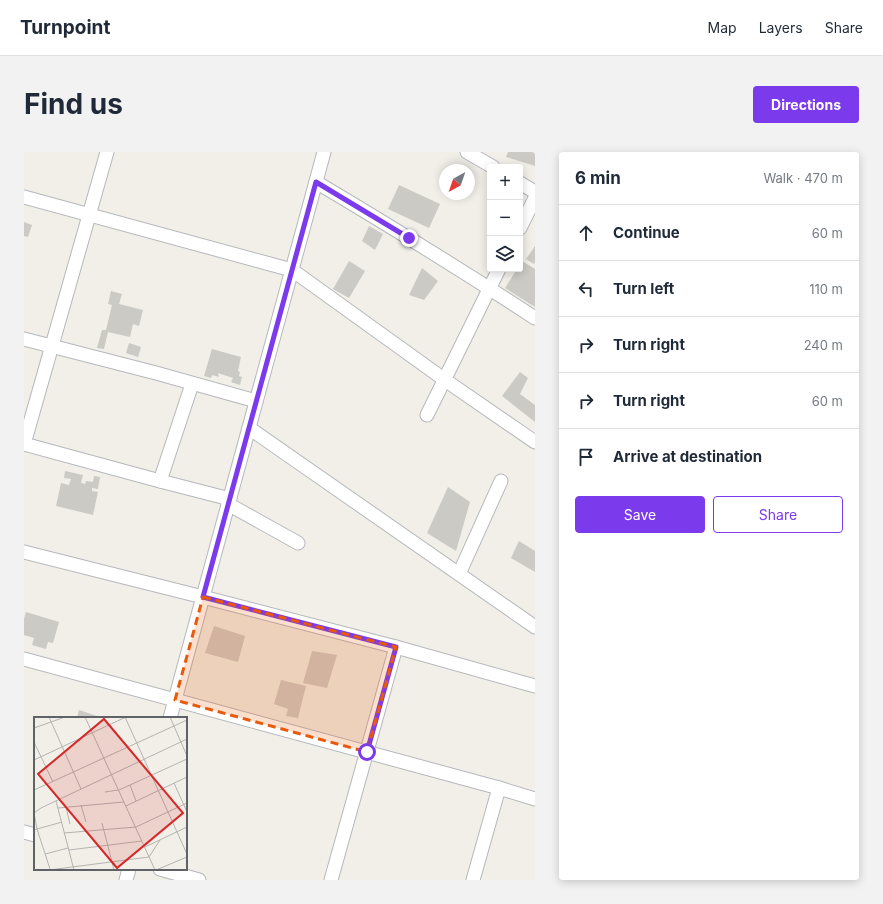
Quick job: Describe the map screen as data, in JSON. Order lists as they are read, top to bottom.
{
  "north": "bottom left",
  "page": {
    "header": "Turnpoint",
    "nav": ["Map", "Layers", "Share"],
    "buttons": [
      "Directions",
      ["Save", "Share"]
    ],
    "title": "Find us",
    "heading": ["6 min", "Walk · 470 m"],
    "map_buttons": ["+", "−"],
    "list": [
      ["Continue", "60 m"],
      ["Turn left", "110 m"],
      ["Turn right", "240 m"],
      ["Turn right", "60 m"],
      "Arrive at destination"
    ]
  }
}
